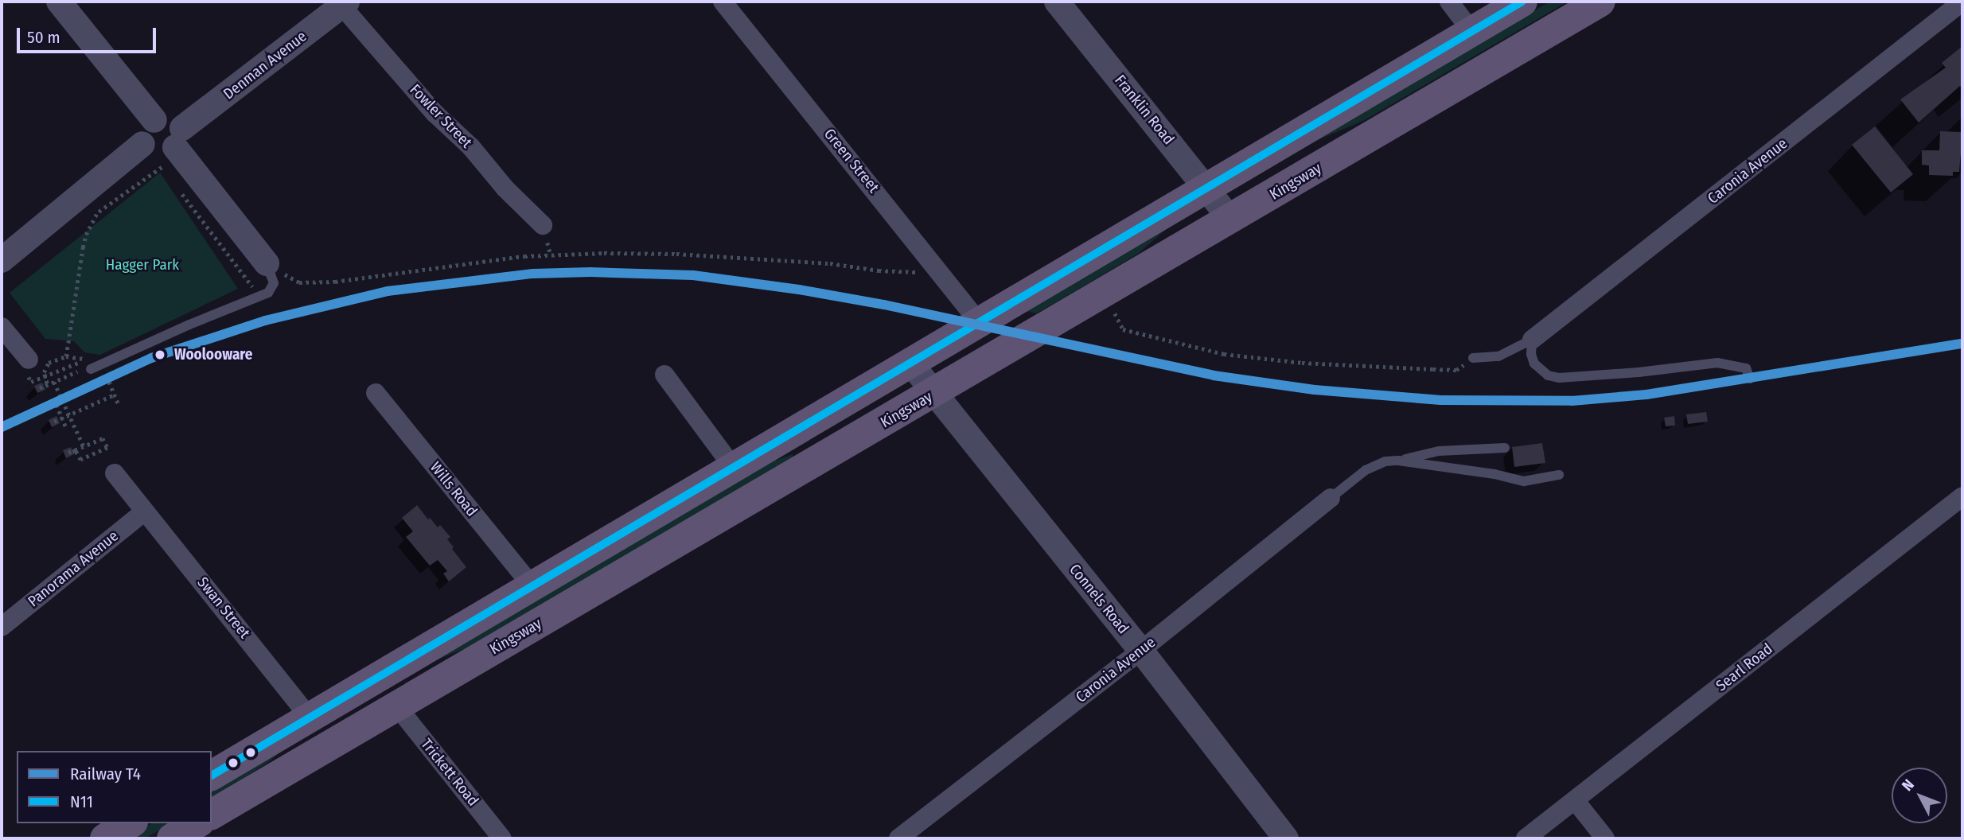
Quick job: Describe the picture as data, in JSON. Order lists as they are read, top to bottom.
{
  "streets": {
    "main road": ["Kingsway", "Swan Street"],
    "street": [
      "Denman Avenue",
      "Franklin Road",
      "Fowler Street",
      "Green Street",
      "Caronia Avenue",
      "Wills Road",
      "Panorama Avenue",
      "Connels Road",
      "Searl Road",
      "Trickett Road"
    ]
  },
  "crossings": [
    ["Denman Avenue", "Fowler Street"],
    ["Franklin Road", "Kingsway"],
    ["Caronia Avenue", "Connels Road"],
    ["Kingsway", "Connels Road"],
    ["Kingsway", "Swan Street"],
    ["Kingsway", "Trickett Road"],
    ["Panorama Avenue", "Swan Street"]
  ],
  "parks": ["Hagger Park"],
  "places": ["Woolooware"],
  "lines": ["transit line N11", "rail line T4"],
  "legend": ["Railway T4", "N11"],
  "scale_bar": "50 m",
  "north": "top left"
}
